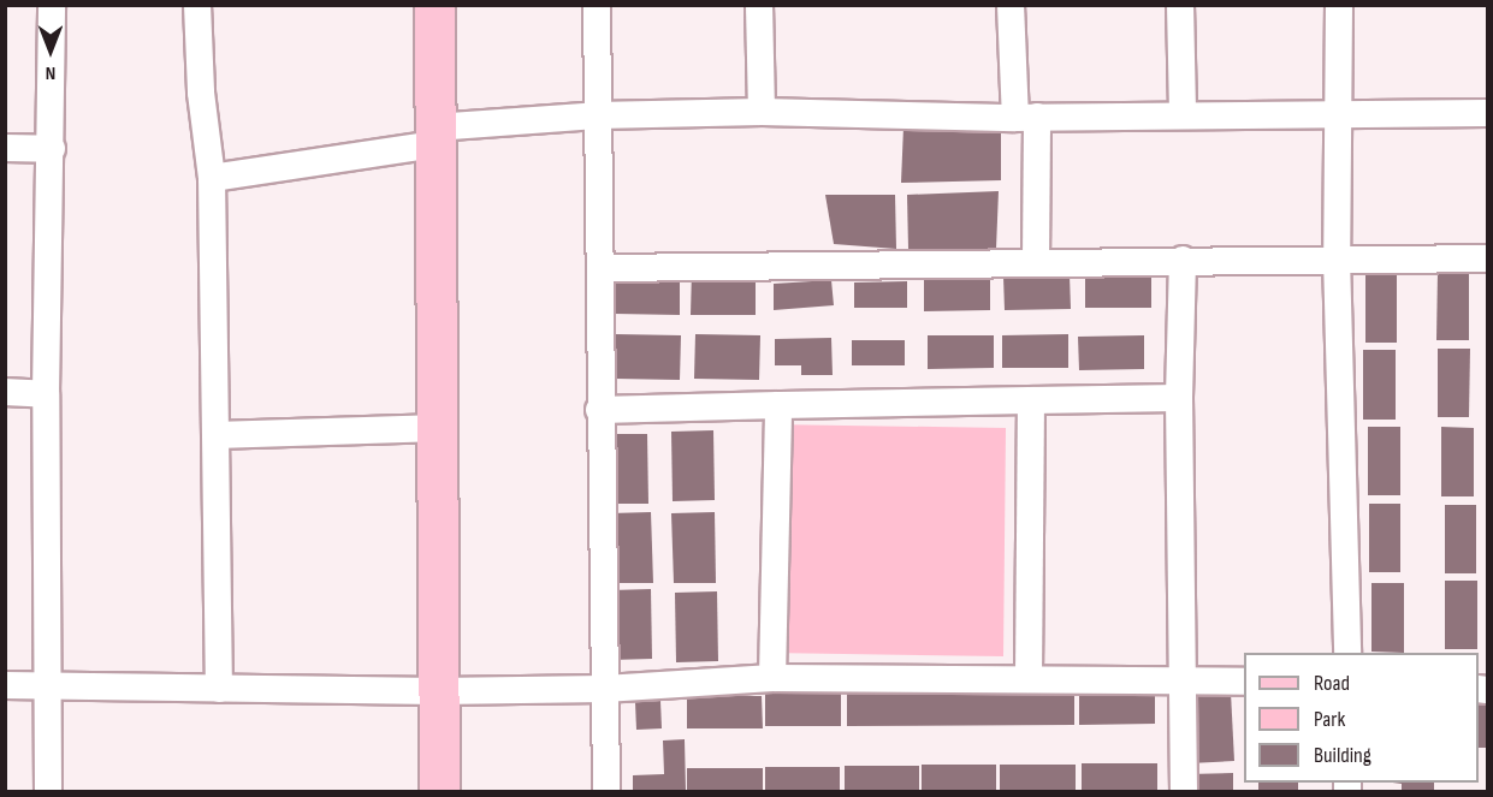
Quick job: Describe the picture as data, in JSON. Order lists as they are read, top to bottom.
{
  "legend": ["Road", "Park", "Building"],
  "north": "bottom"
}
